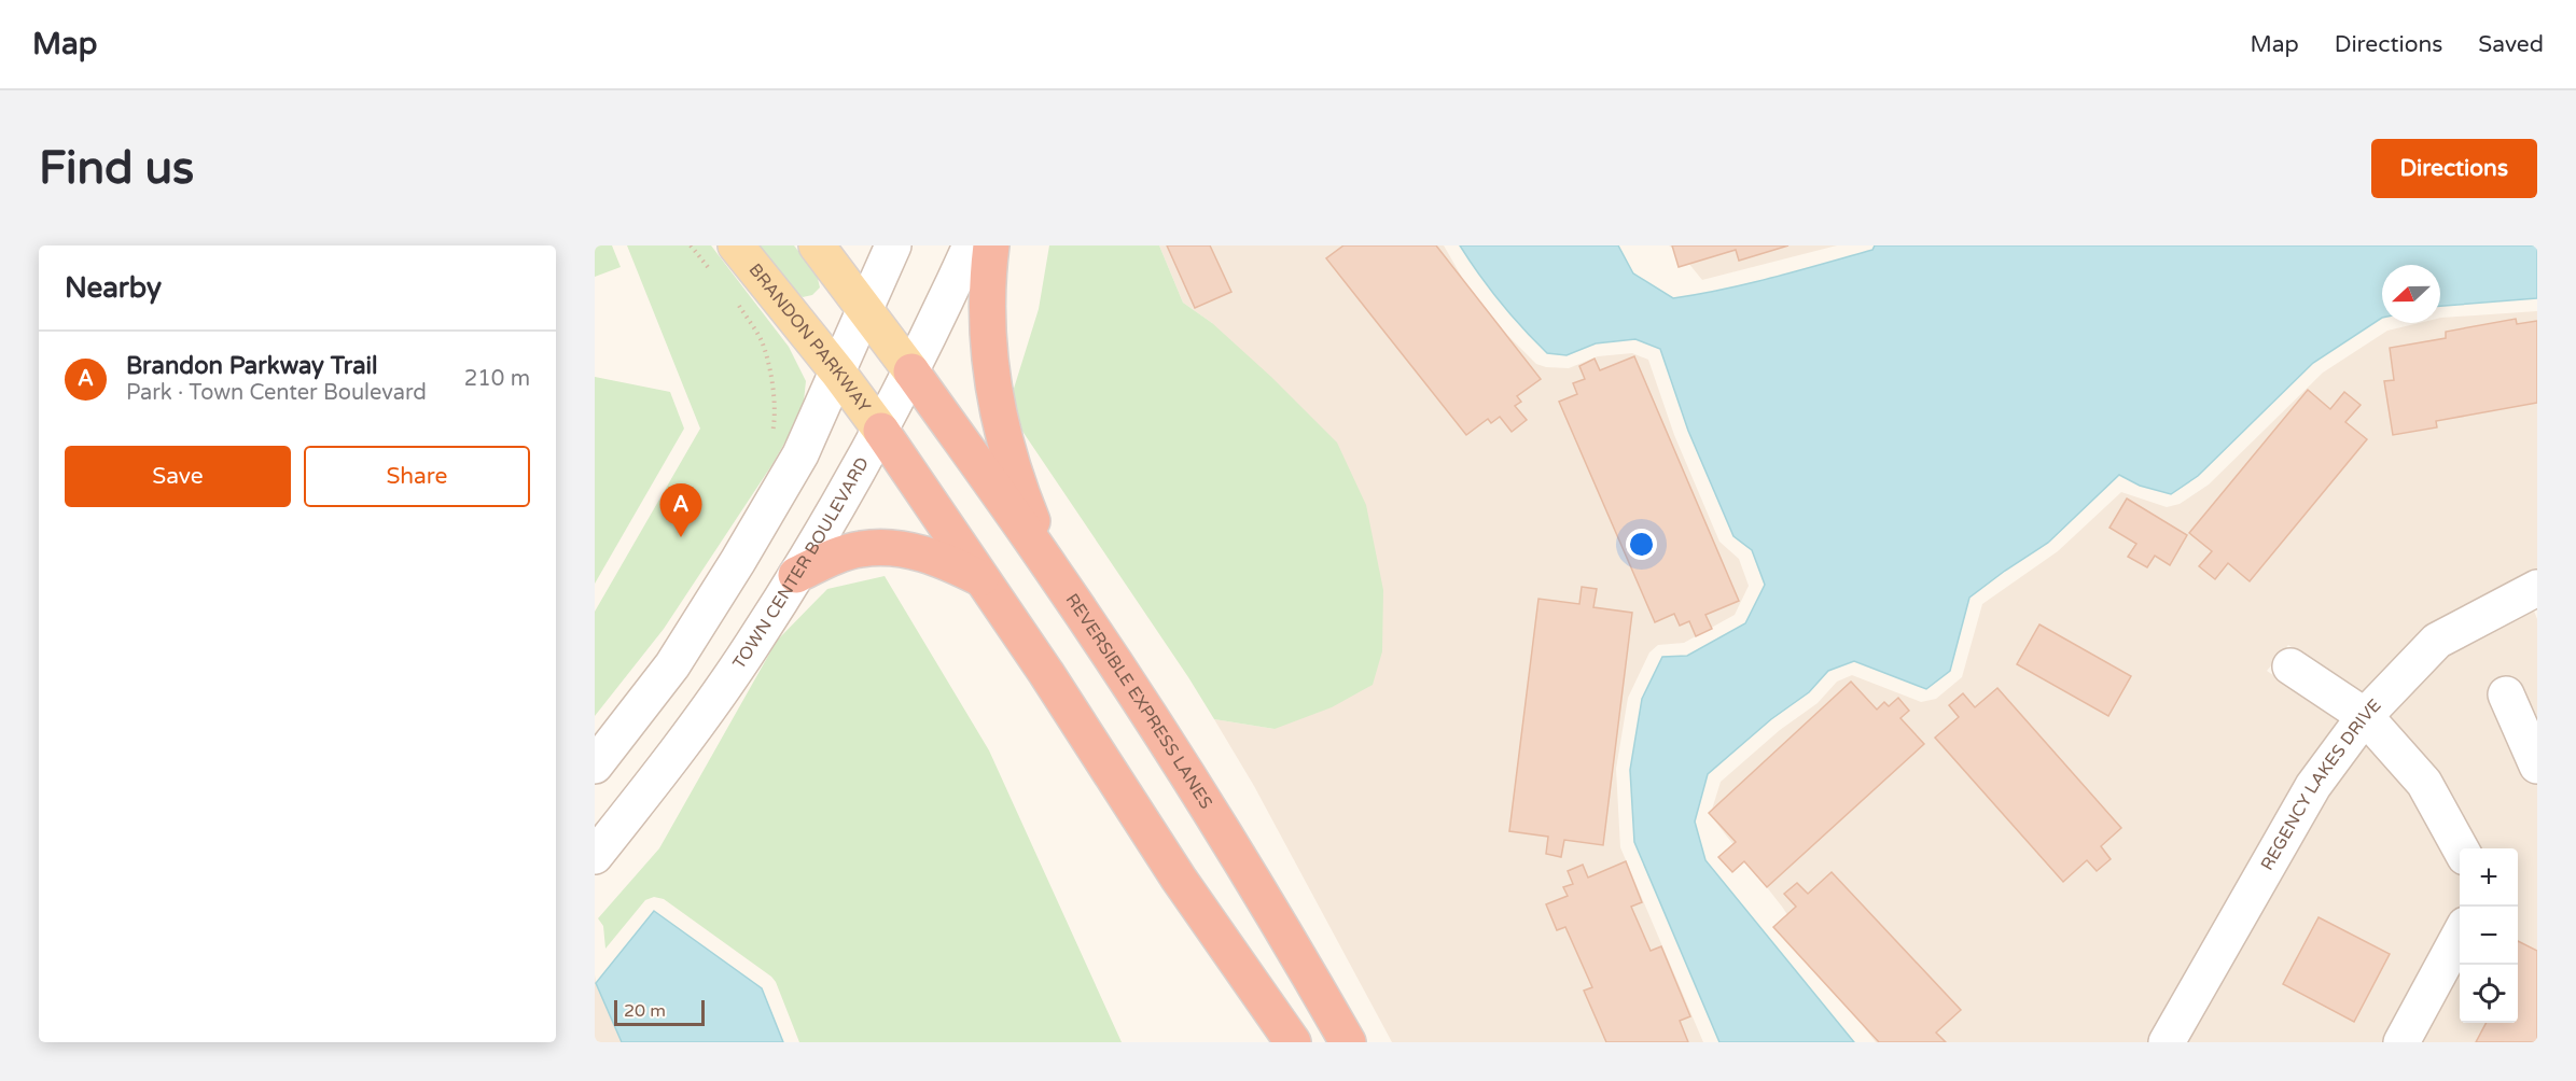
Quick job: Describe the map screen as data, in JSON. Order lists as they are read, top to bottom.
{
  "streets": {
    "highway": ["REVERSIBLE EXPRESS LANES"],
    "main road": ["BRANDON PARKWAY"],
    "street": ["TOWN CENTER BOULEVARD", "REGENCY LAKES DRIVE"]
  },
  "crossings": [
    ["BRANDON PARKWAY", "TOWN CENTER BOULEVARD"],
    ["TOWN CENTER BOULEVARD", "REVERSIBLE EXPRESS LANES"]
  ],
  "scale_bar": "20 m",
  "north": "left",
  "page": {
    "header": "Map",
    "nav": ["Map", "Directions", "Saved"],
    "buttons": [
      "Directions",
      ["Save", "Share"]
    ],
    "title": "Find us",
    "heading": "Nearby",
    "list": [
      {
        "mark": "A",
        "name": "Brandon Parkway Trail",
        "note": "Park · Town Center Boulevard",
        "value": "210 m"
      }
    ],
    "pins": "A",
    "map_buttons": ["+", "−"],
    "scale": "20 m"
  }
}
